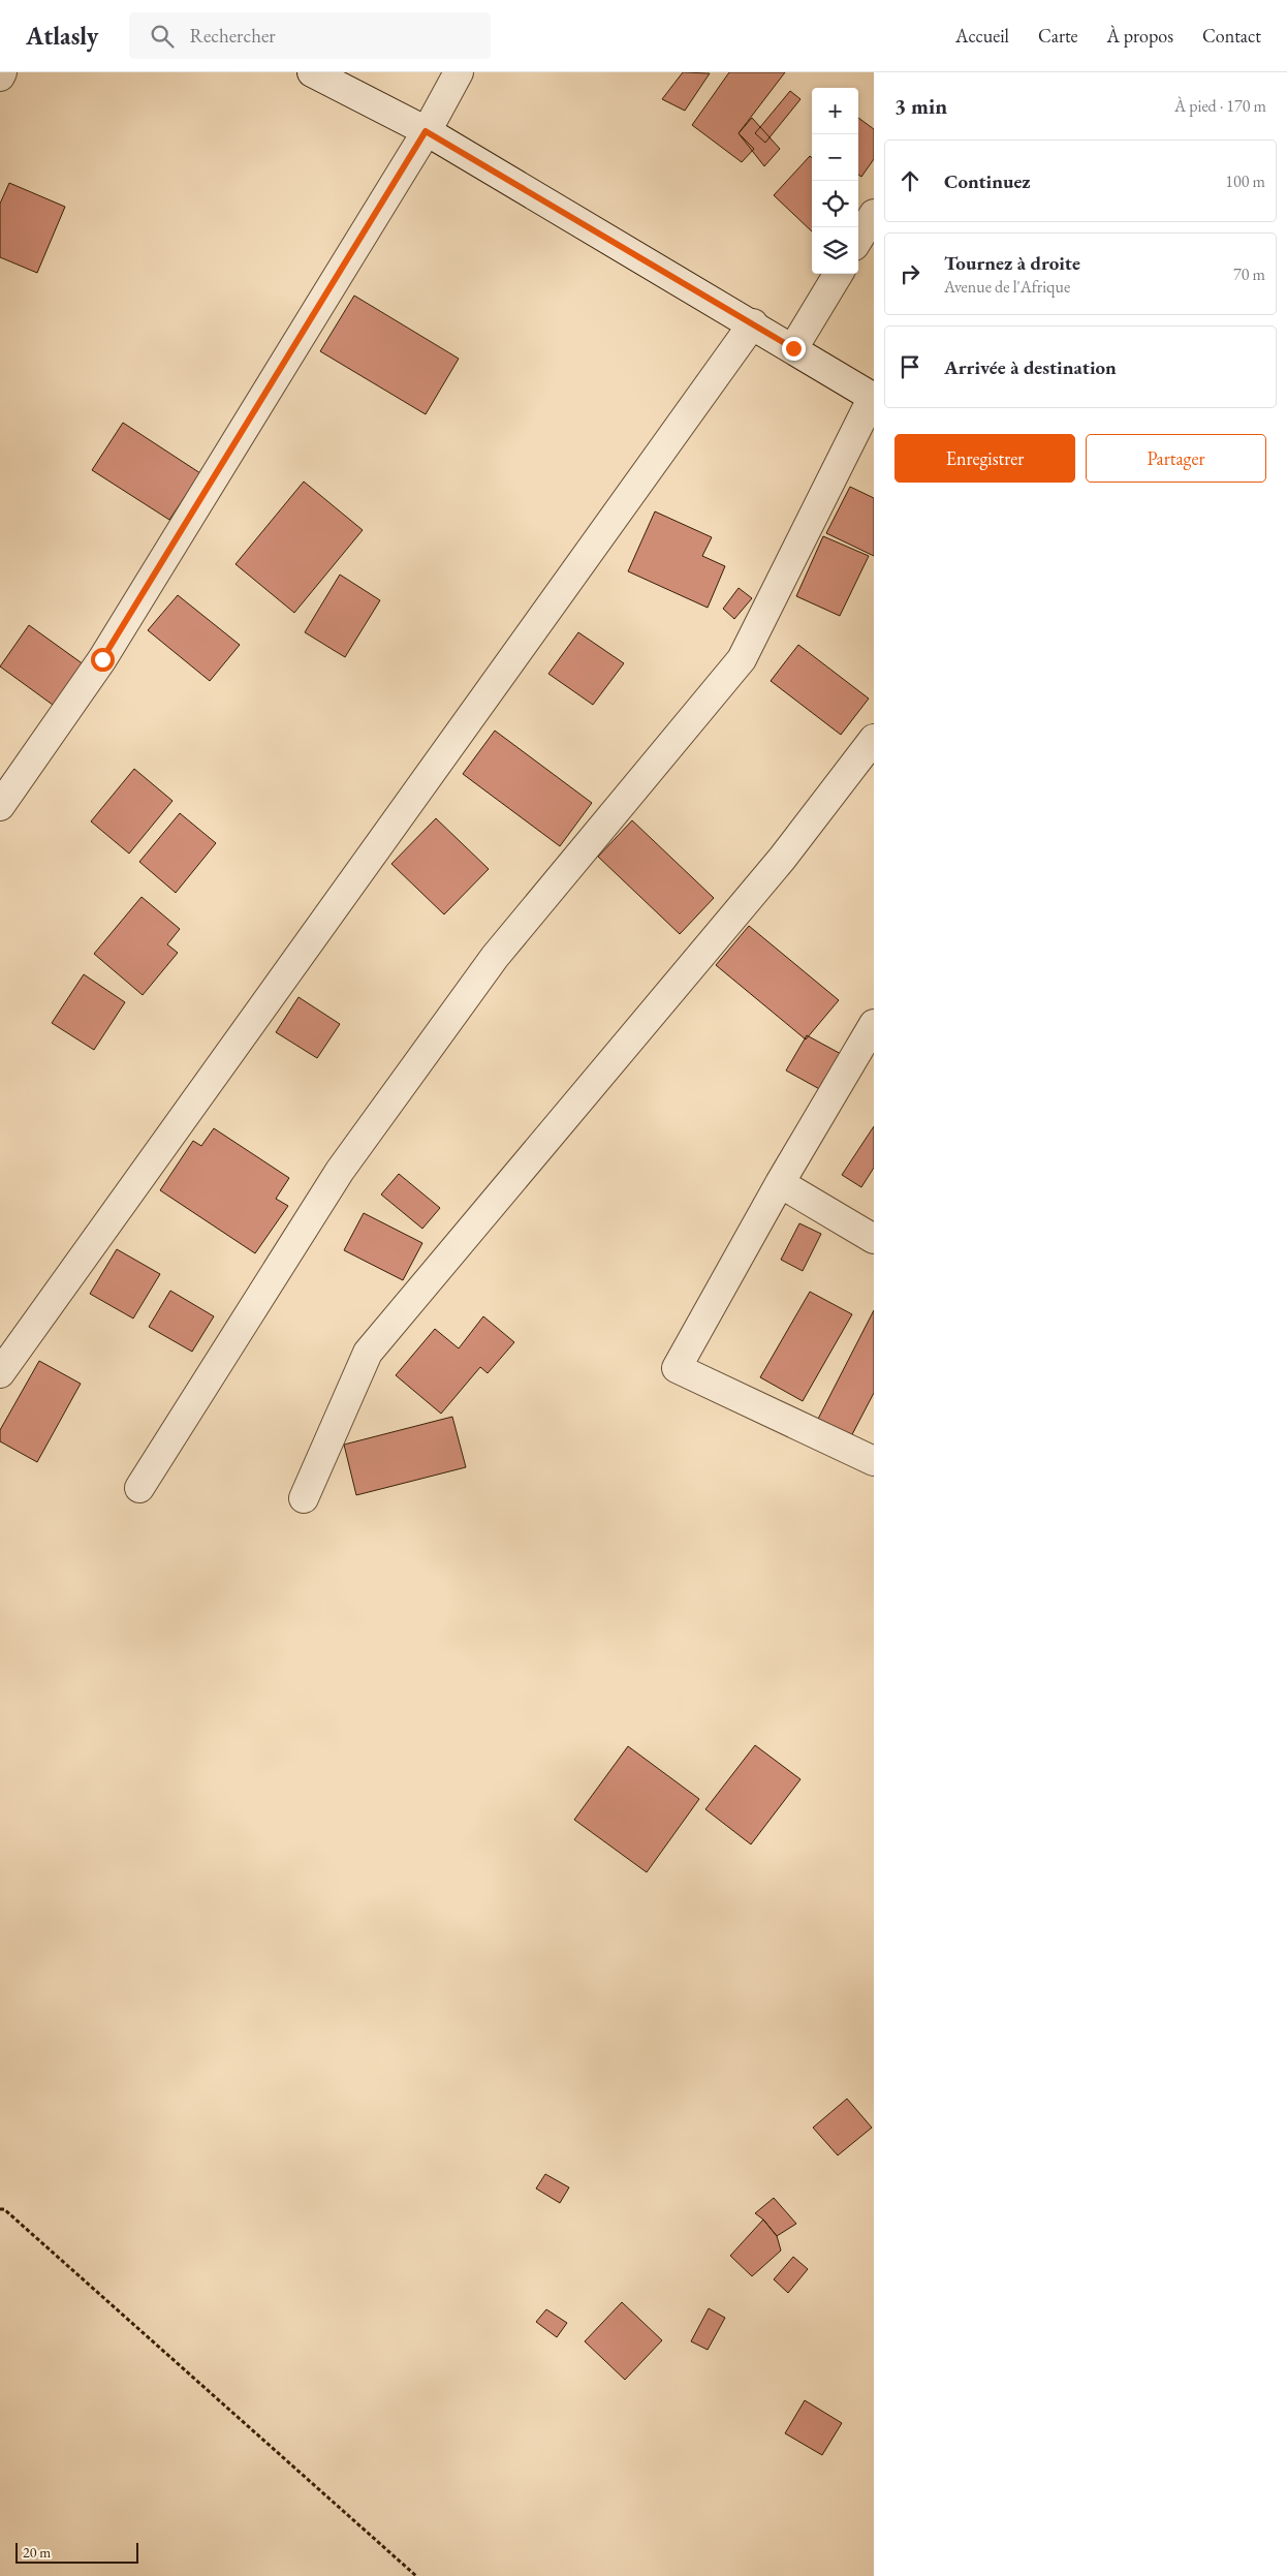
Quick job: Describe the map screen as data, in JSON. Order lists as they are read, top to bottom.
{
  "scale_bar": "20 m",
  "page": {
    "header": "Atlasly",
    "search": "Rechercher",
    "nav": [
      "Accueil",
      "Carte",
      "À propos",
      "Contact"
    ],
    "heading": ["3 min", "À pied · 170 m"],
    "map_buttons": ["+", "−"],
    "list": [
      ["Continuez", "100 m"],
      ["Tournez à droite", "Avenue de l'Afrique", "70 m"],
      "Arrivée à destination"
    ],
    "buttons": ["Enregistrer", "Partager"],
    "scale": "20 m"
  }
}
